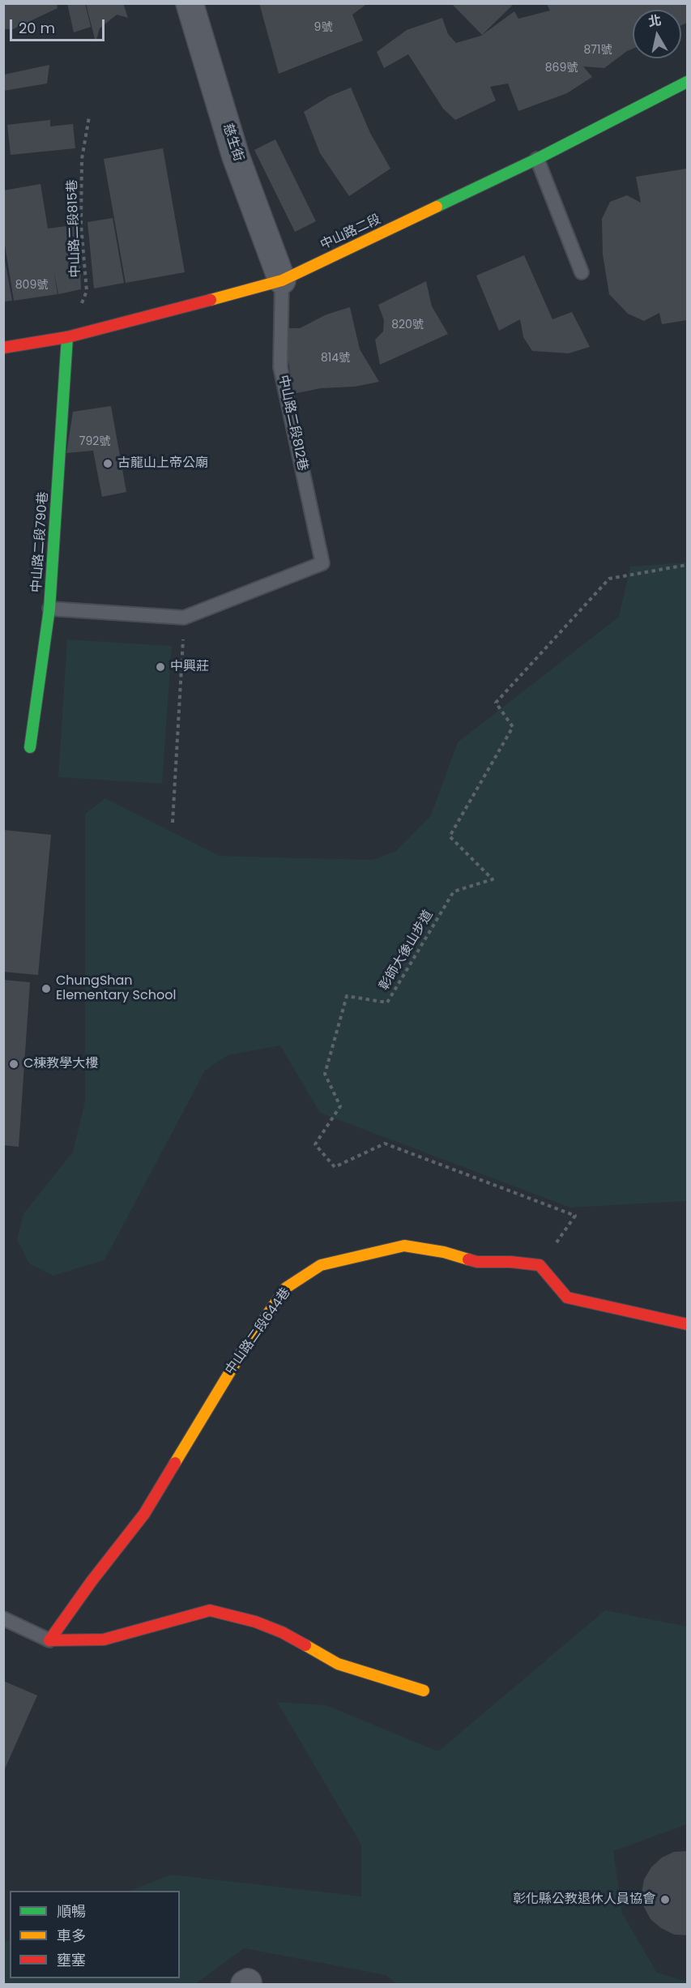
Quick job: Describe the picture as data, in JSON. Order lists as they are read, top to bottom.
{
  "streets": {
    "street": [
      "慈生街",
      "中山路二段",
      "中山路二段790巷",
      "中山路二段644巷"
    ],
    "lane": ["中山路二段812巷"],
    "path": ["中山路二段815巷", "彰師大後山步道"]
  },
  "crossings": [
    ["慈生街", "中山路二段"],
    ["慈生街", "中山路二段812巷"],
    ["中山路二段815巷", "中山路二段"],
    ["中山路二段815巷", "中山路二段790巷"],
    ["中山路二段", "中山路二段812巷"],
    ["中山路二段", "中山路二段790巷"],
    ["彰師大後山步道", "中山路二段644巷"]
  ],
  "places": [
    "古龍山上帝公廟",
    "中興莊",
    "ChungShan Elementary School",
    "C棟教學大樓",
    "彰化縣公教退休人員協會"
  ],
  "house_numbers": [
    "9號",
    "871號",
    "869號",
    "809號",
    "820號",
    "814號",
    "792號"
  ],
  "legend": ["順暢", "車多", "壅塞"],
  "scale_bar": "20 m",
  "north": "top"
}
